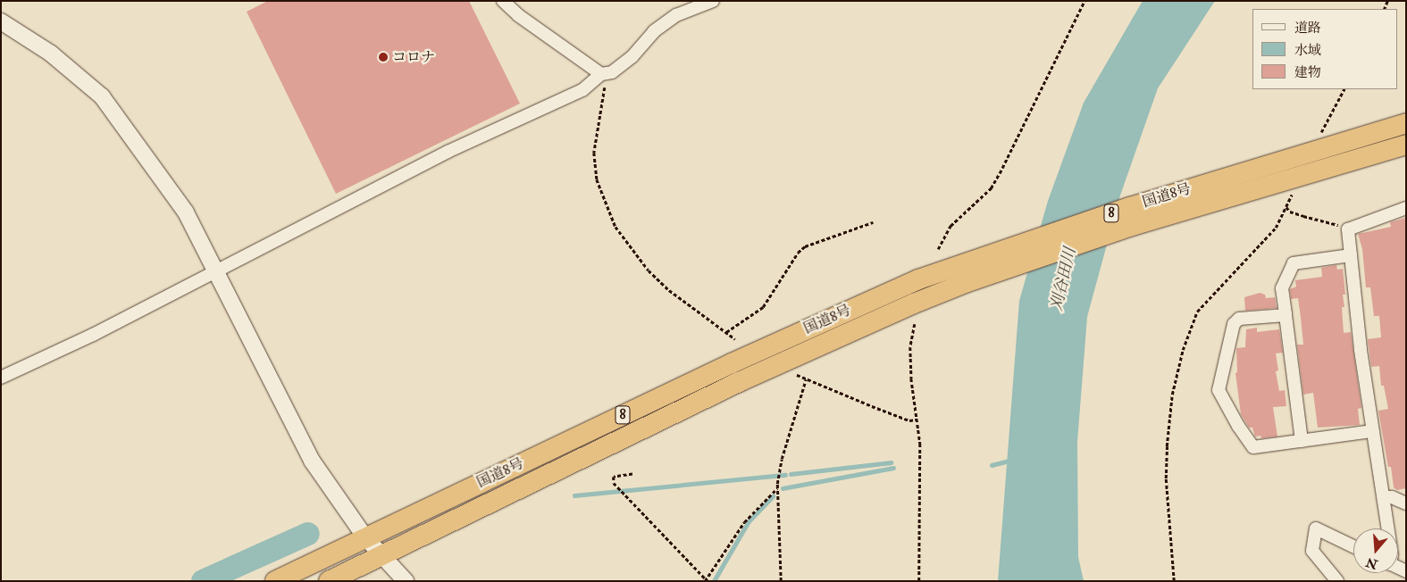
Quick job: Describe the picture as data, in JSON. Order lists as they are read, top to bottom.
{
  "streets": {
    "highway": ["国道8号", "8"]
  },
  "water": ["刈谷田川"],
  "places": ["コロナ"],
  "legend": ["道路", "水域", "建物"],
  "north": "bottom"
}
